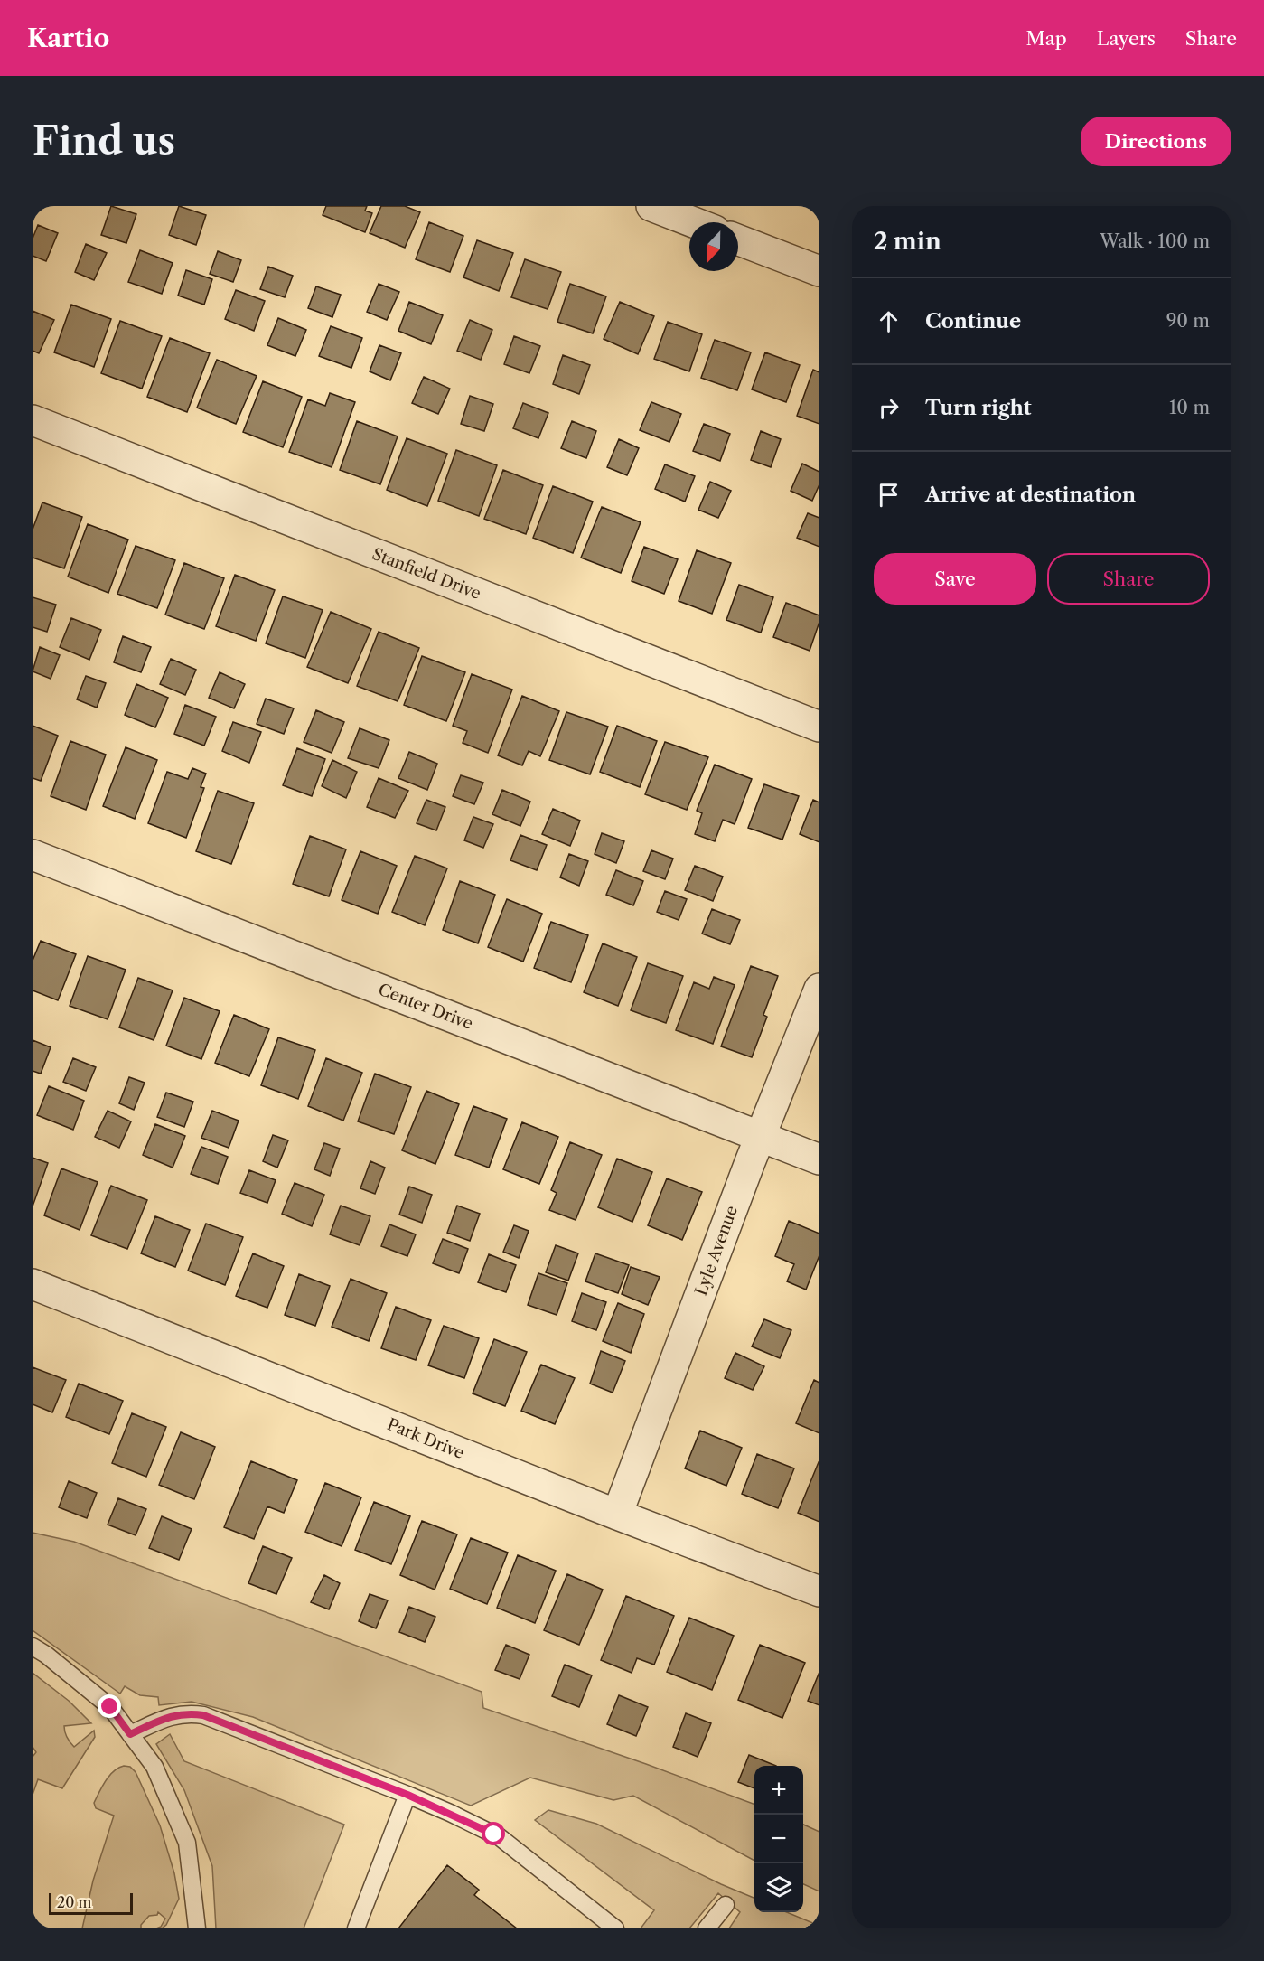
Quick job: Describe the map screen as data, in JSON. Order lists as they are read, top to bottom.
{
  "streets": {
    "street": [
      "Stanfield Drive",
      "Center Drive",
      "Lyle Avenue",
      "Park Drive"
    ]
  },
  "crossings": [
    ["Center Drive", "Lyle Avenue"],
    ["Lyle Avenue", "Park Drive"]
  ],
  "scale_bar": "20 m",
  "north": "bottom",
  "page": {
    "header": "Kartio",
    "nav": ["Map", "Layers", "Share"],
    "buttons": [
      "Directions",
      ["Save", "Share"]
    ],
    "title": "Find us",
    "heading": ["2 min", "Walk · 100 m"],
    "list": [
      ["Continue", "90 m"],
      ["Turn right", "10 m"],
      "Arrive at destination"
    ],
    "map_buttons": ["+", "−"],
    "scale": "20 m"
  }
}
